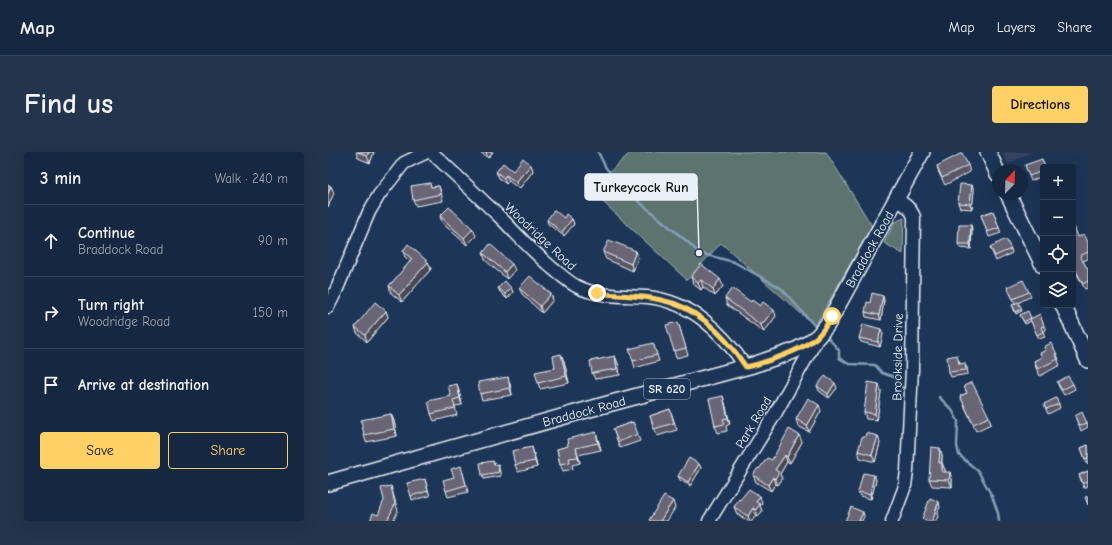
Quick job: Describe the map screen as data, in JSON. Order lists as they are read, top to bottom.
{
  "streets": {
    "main road": ["Braddock Road", "SR 620"],
    "street": ["Woodridge Road", "Brookside Drive", "Park Road"]
  },
  "crossings": [
    ["Woodridge Road", "Braddock Road"],
    ["Braddock Road", "Brookside Drive"],
    ["Braddock Road", "Park Road"]
  ],
  "places": ["Turkeycock Run"],
  "north": "top right",
  "page": {
    "header": "Map",
    "nav": ["Map", "Layers", "Share"],
    "buttons": [
      "Directions",
      ["Save", "Share"]
    ],
    "title": "Find us",
    "heading": ["3 min", "Walk · 240 m"],
    "map_buttons": ["+", "−"],
    "list": [
      ["Continue", "Braddock Road", "90 m"],
      ["Turn right", "Woodridge Road", "150 m"],
      "Arrive at destination"
    ]
  }
}
